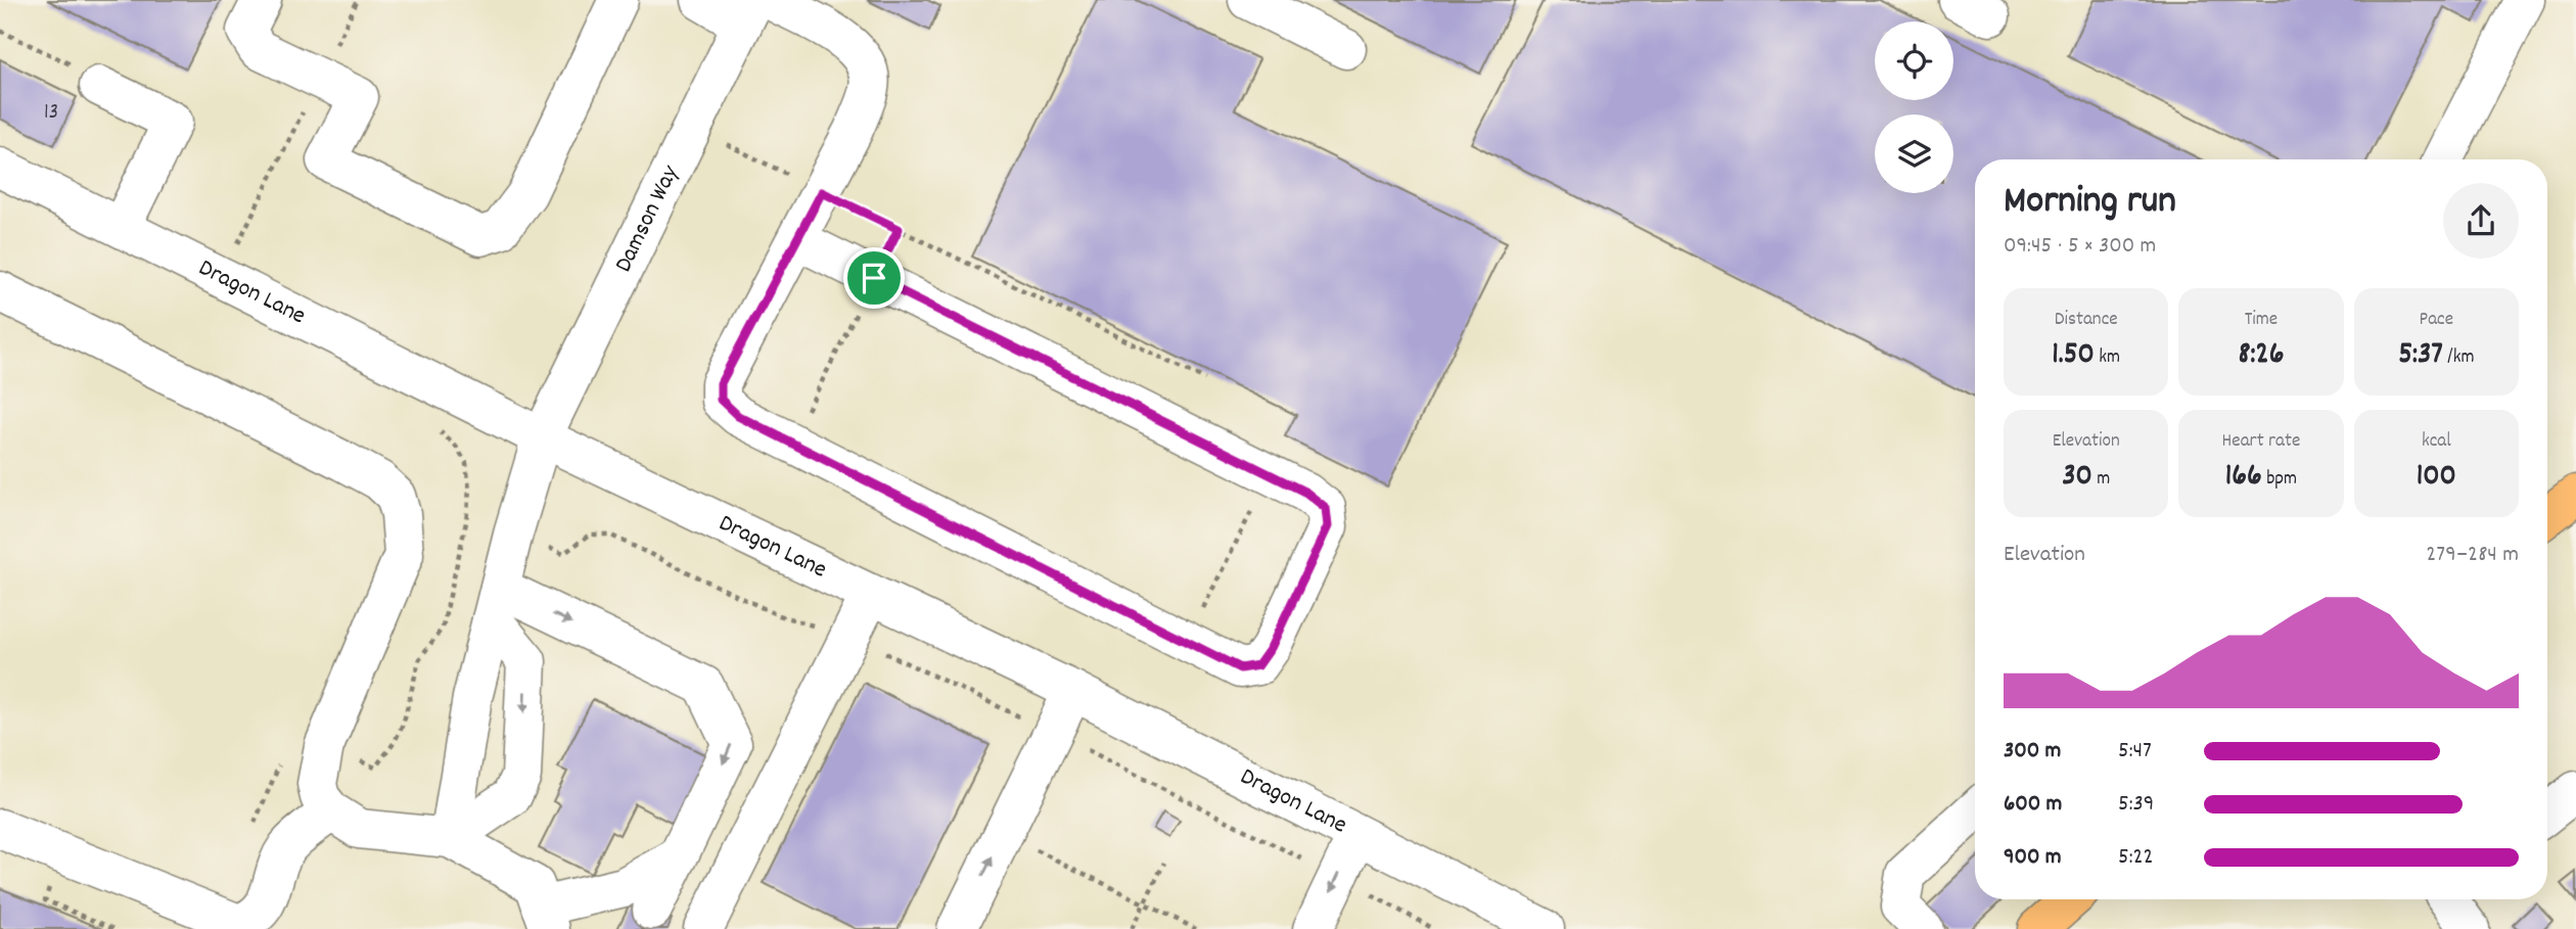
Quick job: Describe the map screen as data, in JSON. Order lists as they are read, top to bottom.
{
  "streets": {
    "street": ["Damson Way", "Dragon Lane"]
  },
  "crossings": [
    ["Damson Way", "Dragon Lane"]
  ],
  "house_numbers": ["13"],
  "page": {
    "heading": ["Morning run", "09:45 · 5 × 300 m"],
    "stats": [
      ["Distance", "1.50 km"],
      ["Time", "8:26"],
      ["Pace", "5:37 /km"],
      ["Elevation", "30 m"],
      ["Heart rate", "166 bpm"],
      ["kcal", "100"]
    ],
    "chart": ["Elevation", "279–284 m"],
    "list": [
      {
        "name": "300 m",
        "note": "5:47"
      },
      {
        "name": "600 m",
        "note": "5:39"
      },
      {
        "name": "900 m",
        "note": "5:22"
      }
    ]
  }
}
